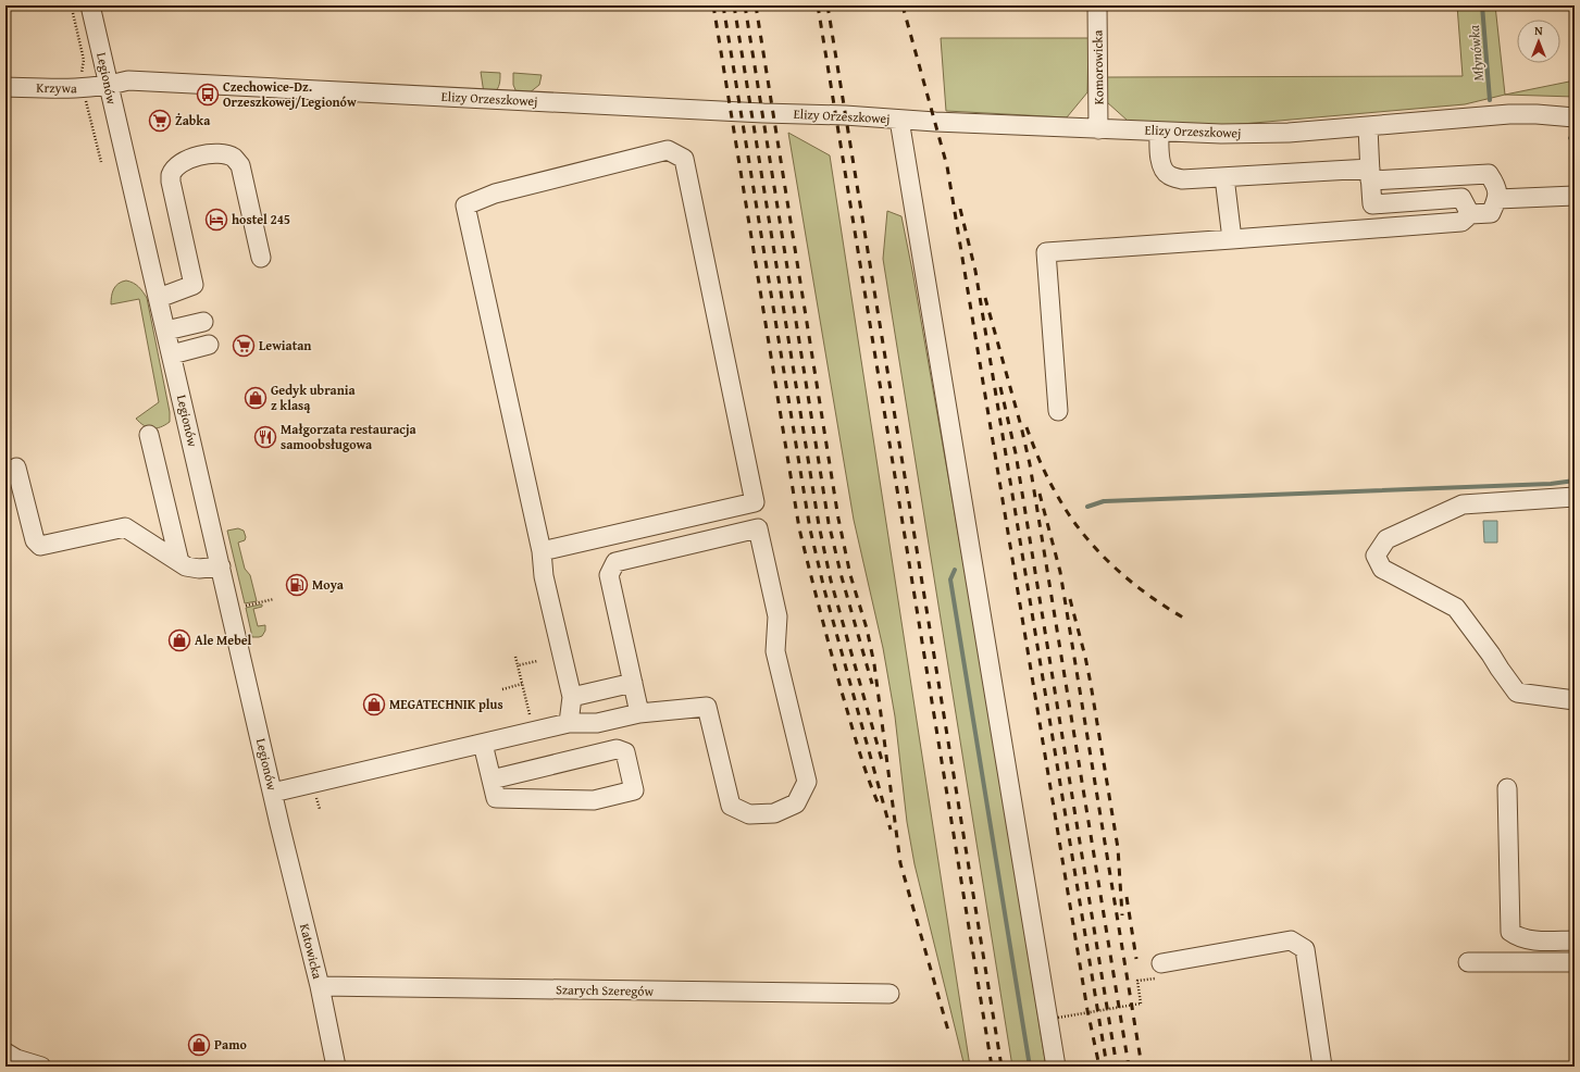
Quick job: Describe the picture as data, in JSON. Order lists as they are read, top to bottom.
{
  "streets": {
    "street": [
      "Komorowicka",
      "Legionów",
      "Krzywa",
      "Elizy Orzeszkowej",
      "Katowicka",
      "Szarych Szeregów"
    ]
  },
  "crossings": [
    ["Komorowicka", "Elizy Orzeszkowej"],
    ["Legionów", "Krzywa"],
    ["Legionów", "Elizy Orzeszkowej"],
    ["Legionów", "Katowicka"],
    ["Krzywa", "Elizy Orzeszkowej"],
    ["Katowicka", "Szarych Szeregów"]
  ],
  "water": ["Młynówka"],
  "places": {
    "bus stop": ["Czechowice-Dz. Orzeszkowej/Legionów"],
    "supermarket": ["Żabka", "Lewiatan"],
    "hotel": ["hostel 245"],
    "shop": [
      "Gedyk ubrania z klasą",
      "Ale Mebel",
      "MEGATECHNIK plus",
      "Pamo"
    ],
    "restaurant": ["Małgorzata restauracja samoobsługowa"],
    "fuel station": ["Moya"]
  },
  "north": "top"
}
